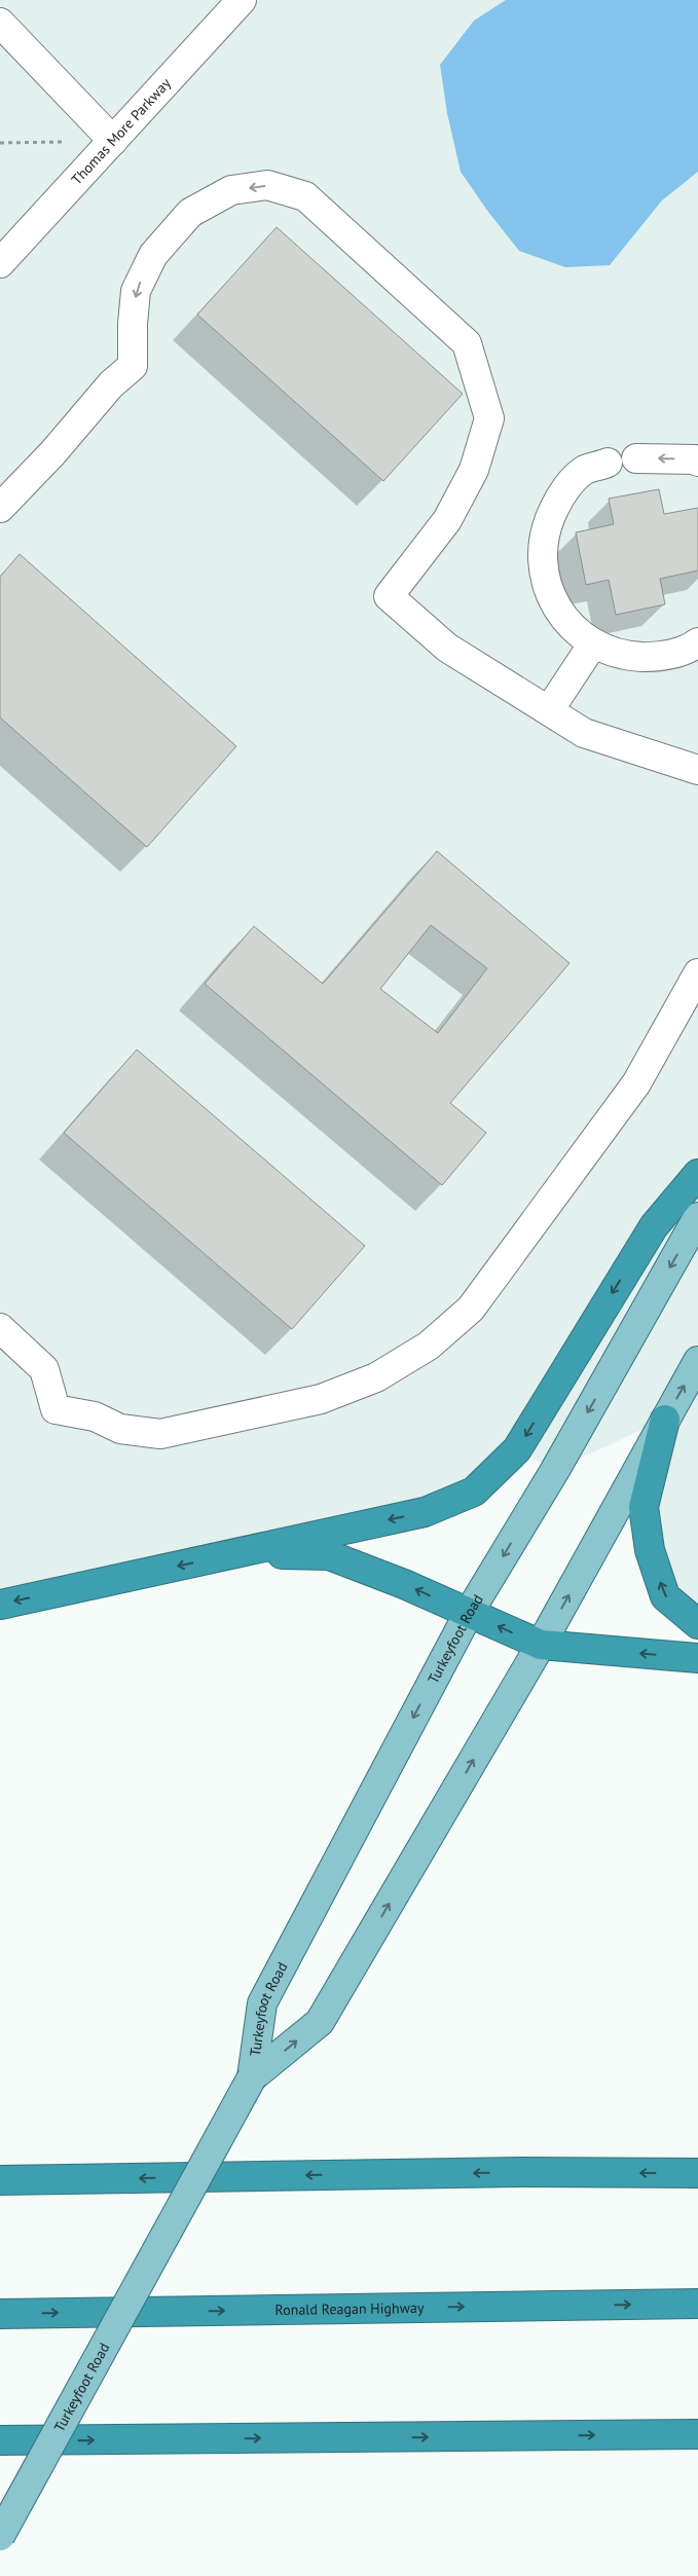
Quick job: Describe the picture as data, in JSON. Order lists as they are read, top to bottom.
{
  "streets": {
    "highway": ["Ronald Reagan Highway"],
    "main road": ["Turkeyfoot Road"],
    "street": ["Thomas More Parkway"]
  }
}
